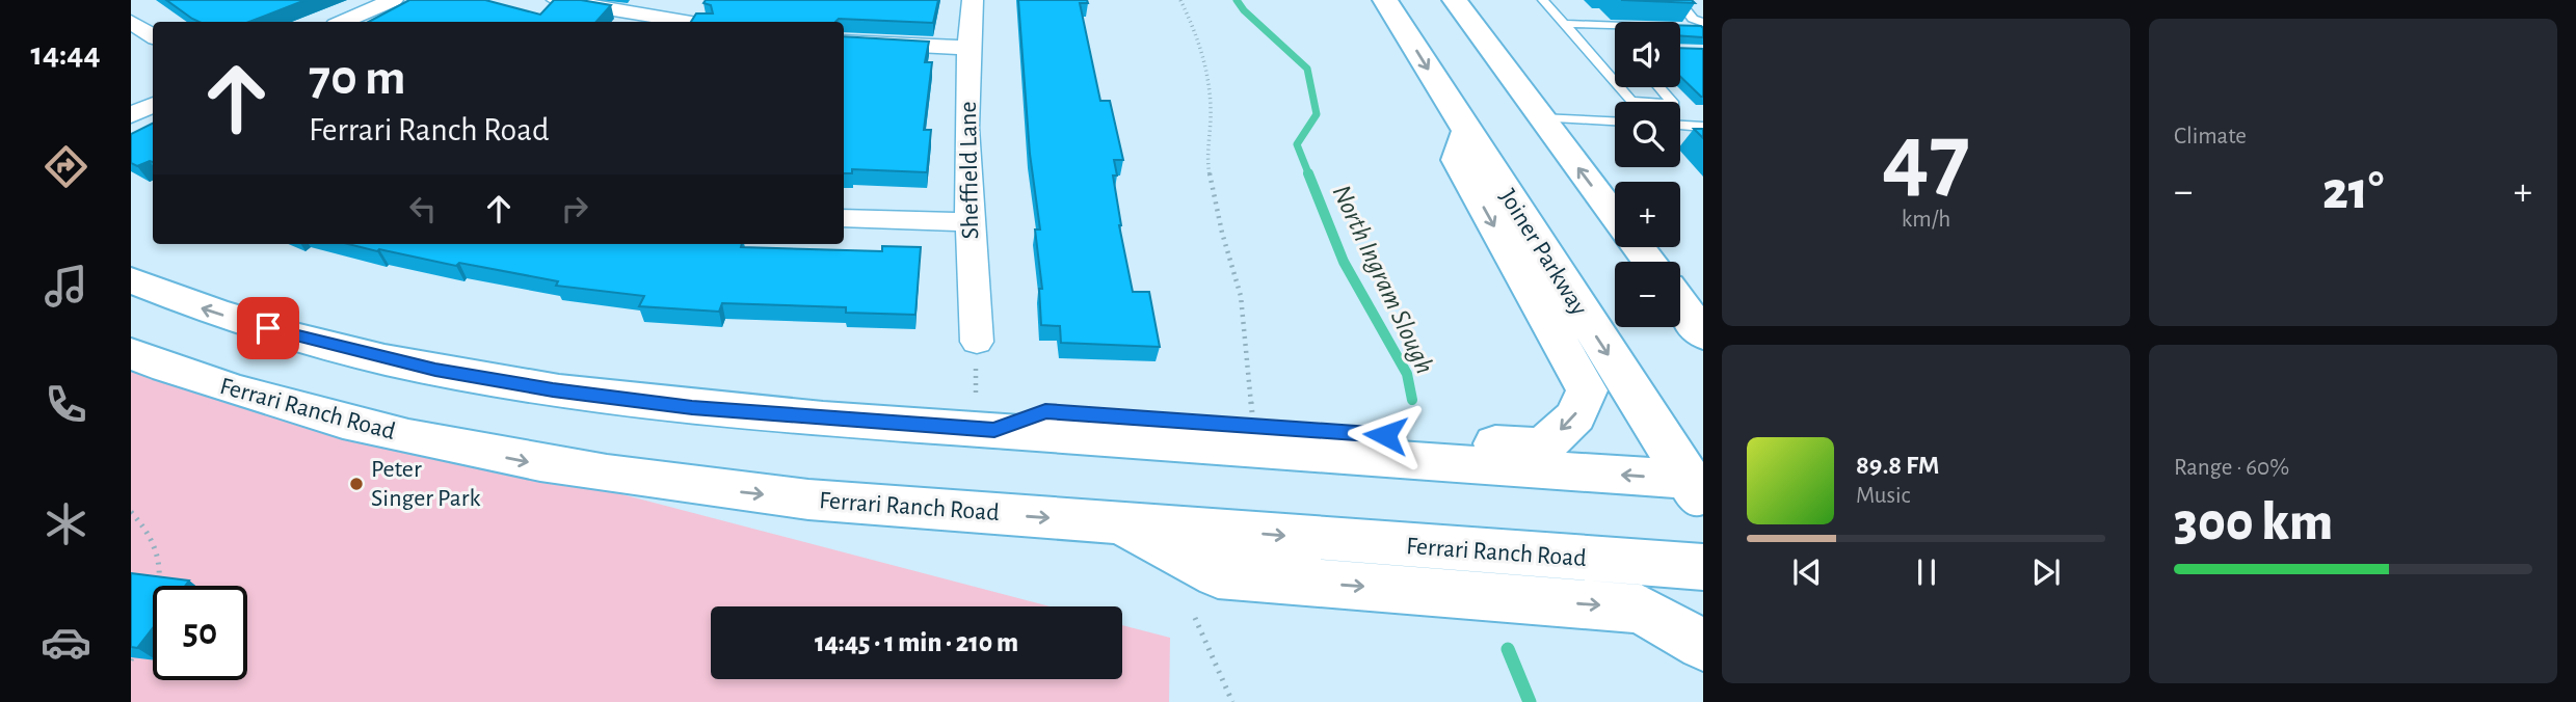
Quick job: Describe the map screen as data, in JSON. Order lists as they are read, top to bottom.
{
  "streets": {
    "main road": ["Joiner Parkway", "Ferrari Ranch Road"],
    "street": ["Sheffield Lane"]
  },
  "water": ["North Ingram Slough"],
  "places": ["Peter Singer Park"],
  "page": {
    "tabs": "14:44",
    "tile": [
      ["47", "km/h"],
      "Climate",
      ["Range · 60%", "300 km"]
    ],
    "map_buttons": ["+", "−"],
    "turn": ["70 m", "Ferrari Ranch Road"],
    "heat": ["−", "21°", "+"],
    "song": ["89.8 FM", "Music"],
    "limit": "50",
    "trip": "14:45 · 1 min · 210 m"
  }
}
